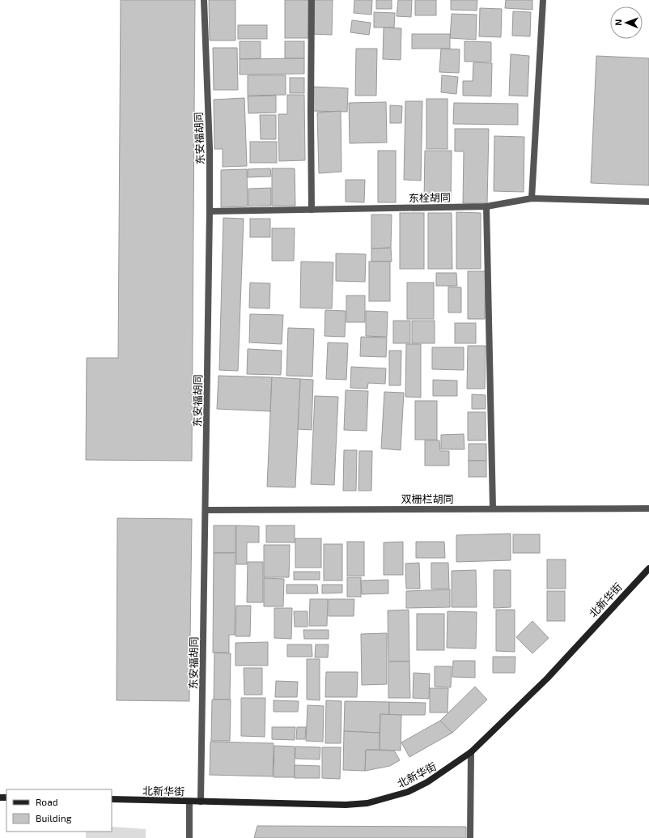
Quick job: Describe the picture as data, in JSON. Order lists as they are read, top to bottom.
{
  "streets": {
    "street": ["北新华街"],
    "lane": ["东安福胡同", "东栓胡同", "双栅栏胡同"]
  },
  "crossings": [
    ["东安福胡同", "东栓胡同"],
    ["东安福胡同", "双栅栏胡同"],
    ["东安福胡同", "北新华街"]
  ],
  "legend": ["Road", "Building"],
  "north": "left"
}
